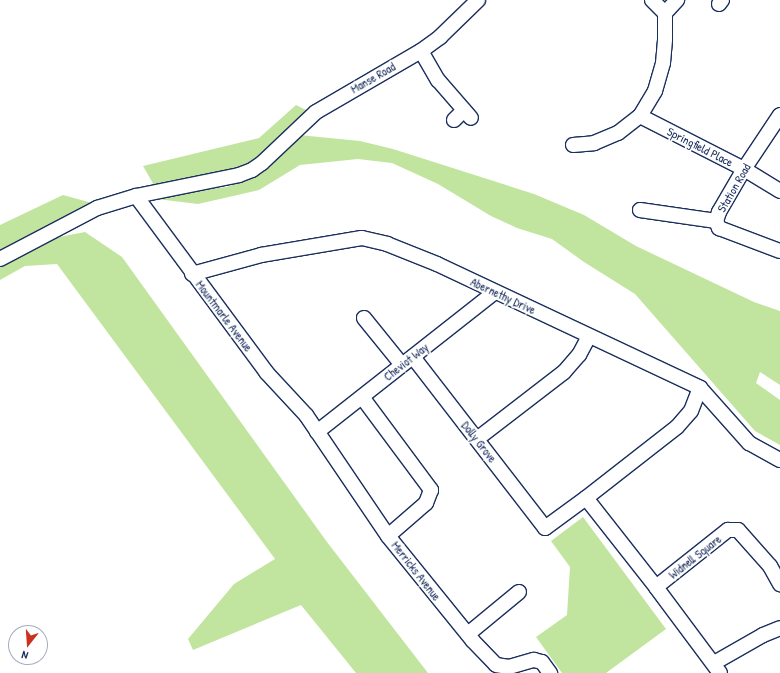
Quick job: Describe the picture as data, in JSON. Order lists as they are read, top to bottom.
{
  "streets": {
    "street": [
      "Manse Road",
      "Springfield Place",
      "Station Road",
      "Abernethy Drive",
      "Mountmarle Avenue",
      "Cheviot Way",
      "Dolly Grove",
      "Widnell Square",
      "Merricks Avenue"
    ]
  },
  "crossings": [
    ["Manse Road", "Mountmarle Avenue"],
    ["Springfield Place", "Station Road"],
    ["Abernethy Drive", "Mountmarle Avenue"],
    ["Abernethy Drive", "Cheviot Way"],
    ["Mountmarle Avenue", "Cheviot Way"],
    ["Mountmarle Avenue", "Merricks Avenue"],
    ["Cheviot Way", "Dolly Grove"],
    ["Cheviot Way", "Merricks Avenue"],
    ["Dolly Grove", "Widnell Square"]
  ],
  "north": "bottom"
}
